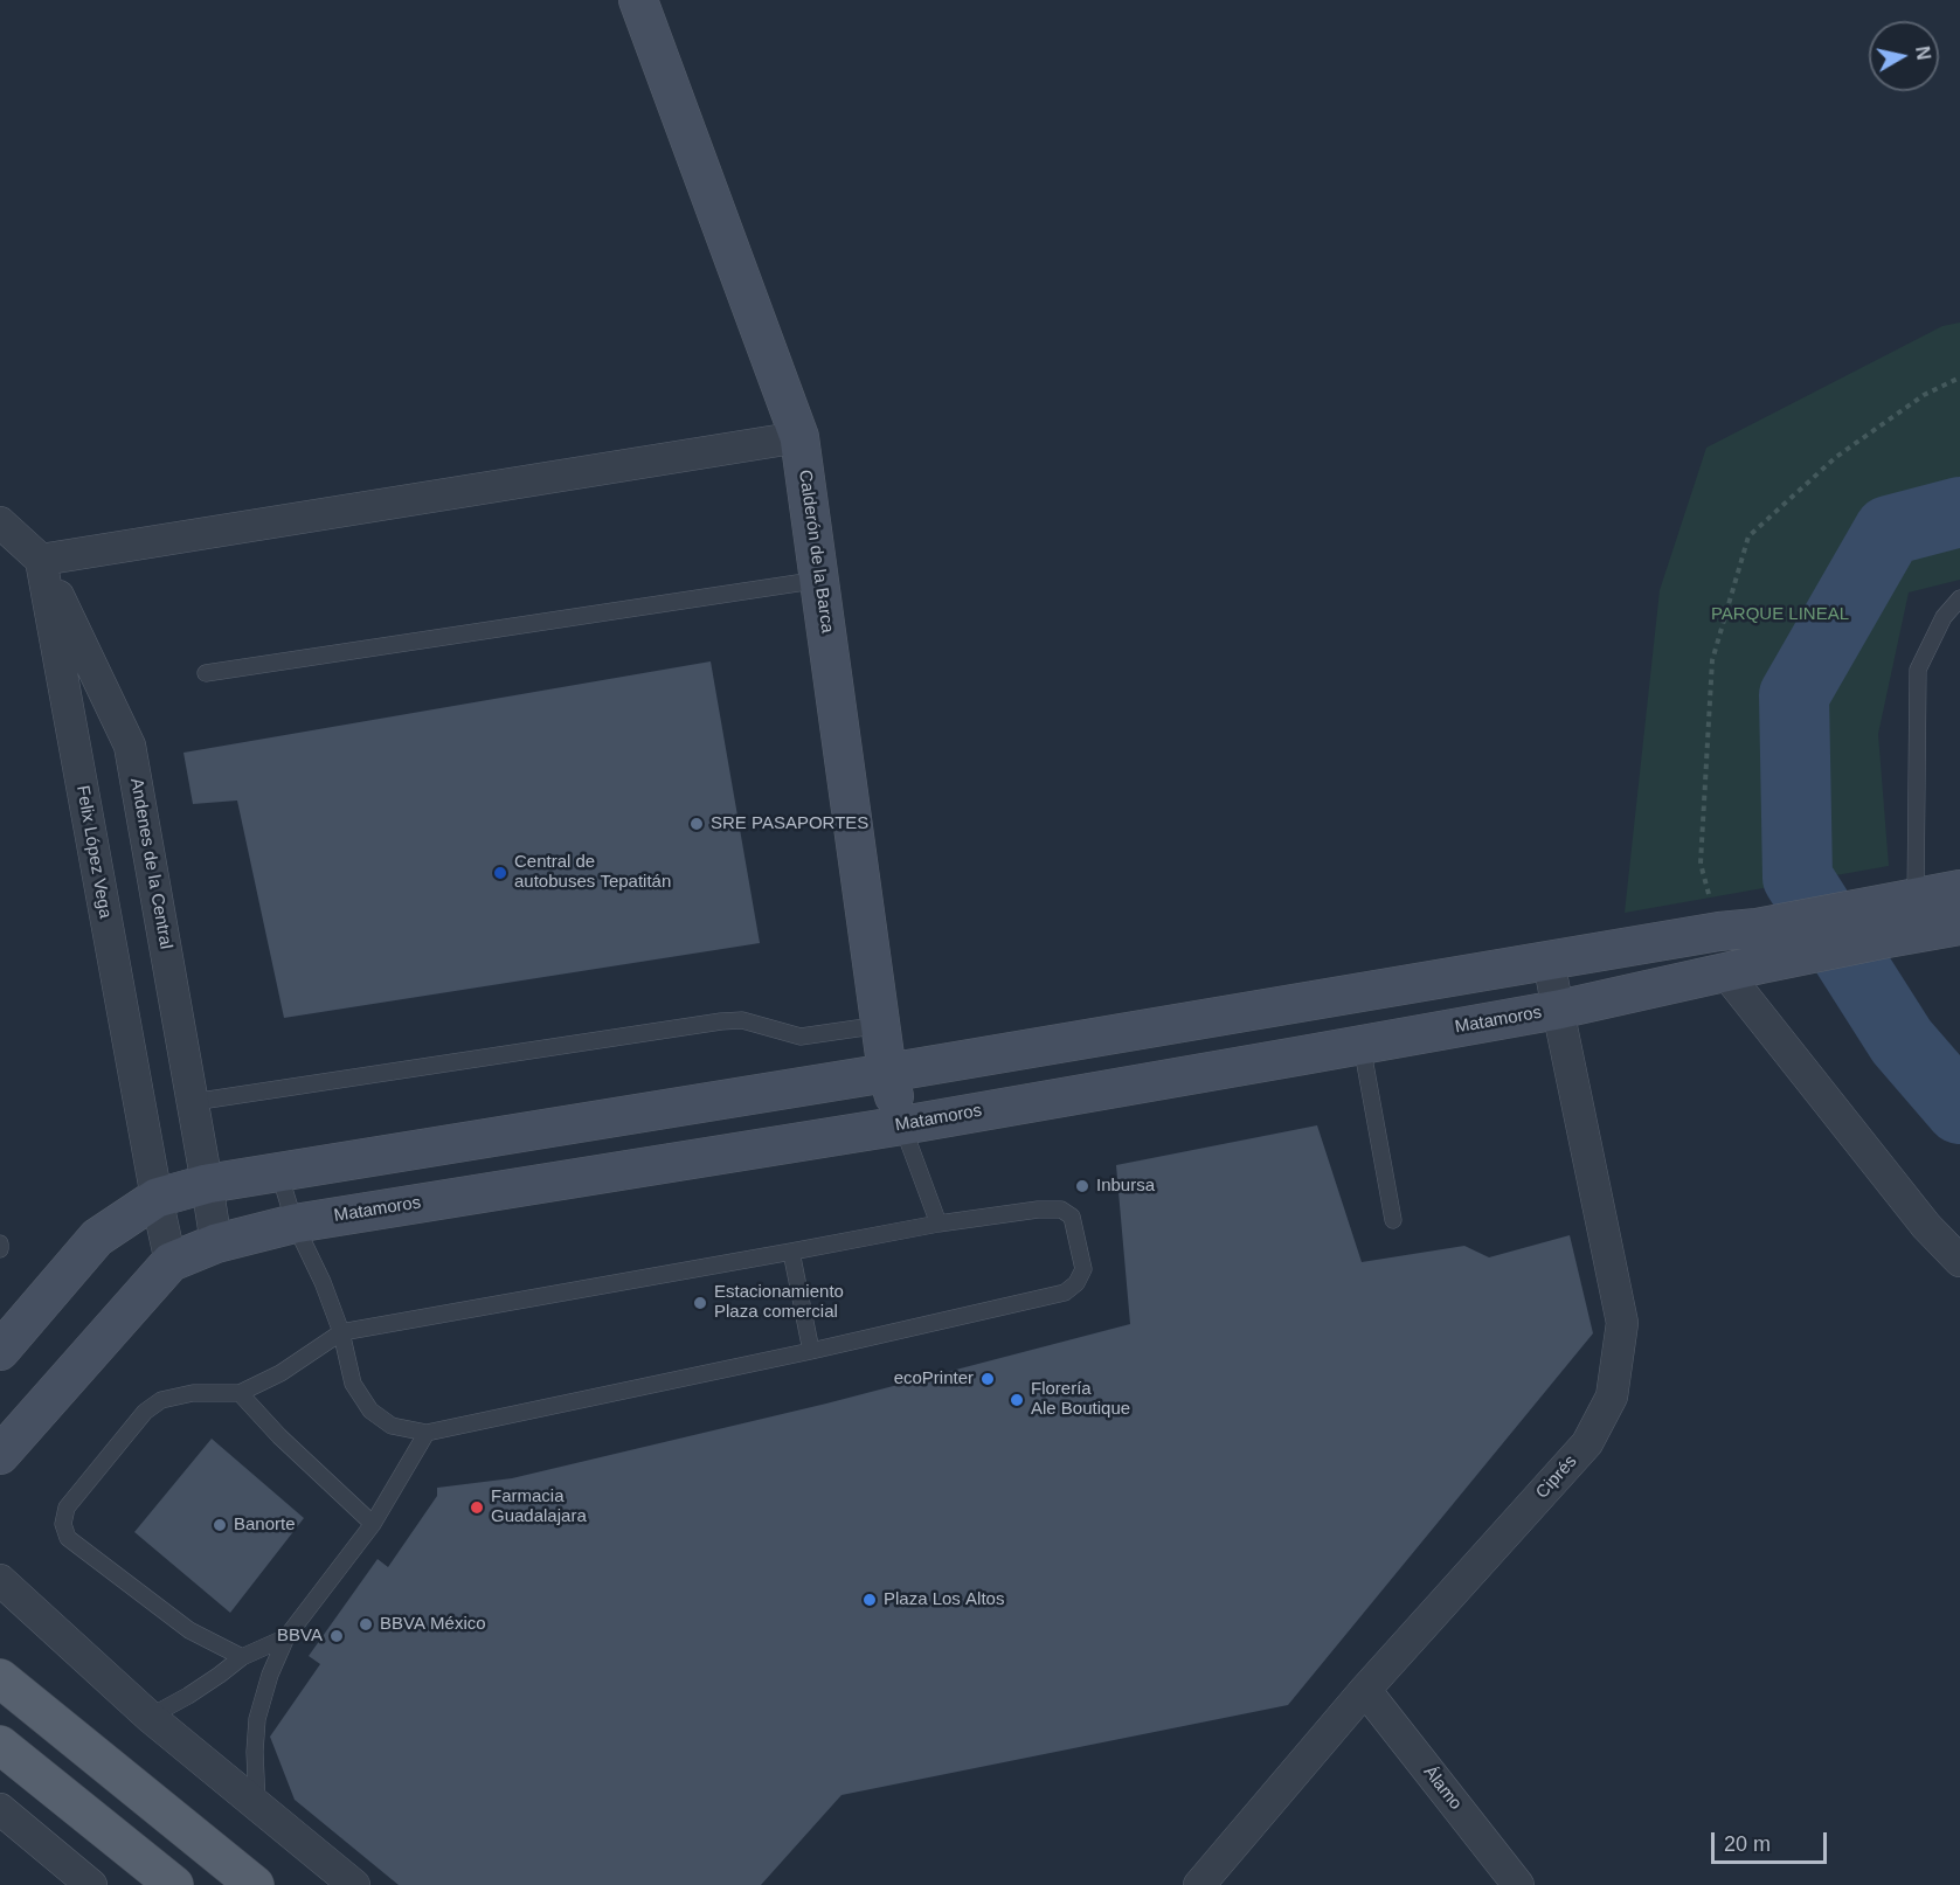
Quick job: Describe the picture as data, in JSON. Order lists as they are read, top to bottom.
{
  "streets": {
    "street": [
      "Calderón de la Barca",
      "Felix López Vega",
      "Andenes de la Central",
      "Matamoros",
      "Ciprés",
      "Álamo"
    ]
  },
  "crossings": [
    ["Calderón de la Barca", "Matamoros"],
    ["Felix López Vega", "Andenes de la Central"],
    ["Felix López Vega", "Matamoros"],
    ["Andenes de la Central", "Matamoros"],
    ["Matamoros", "Ciprés"],
    ["Ciprés", "Álamo"]
  ],
  "parks": ["PARQUE LINEAL"],
  "places": [
    "SRE PASAPORTES",
    "Central de autobuses Tepatitán",
    "Inbursa",
    "Estacionamiento Plaza comercial",
    "ecoPrinter",
    "Florería Ale Boutique",
    "Farmacia Guadalajara",
    "Banorte",
    "Plaza Los Altos",
    "BBVA México",
    "BBVA"
  ],
  "scale_bar": "20 m",
  "north": "right"
}
